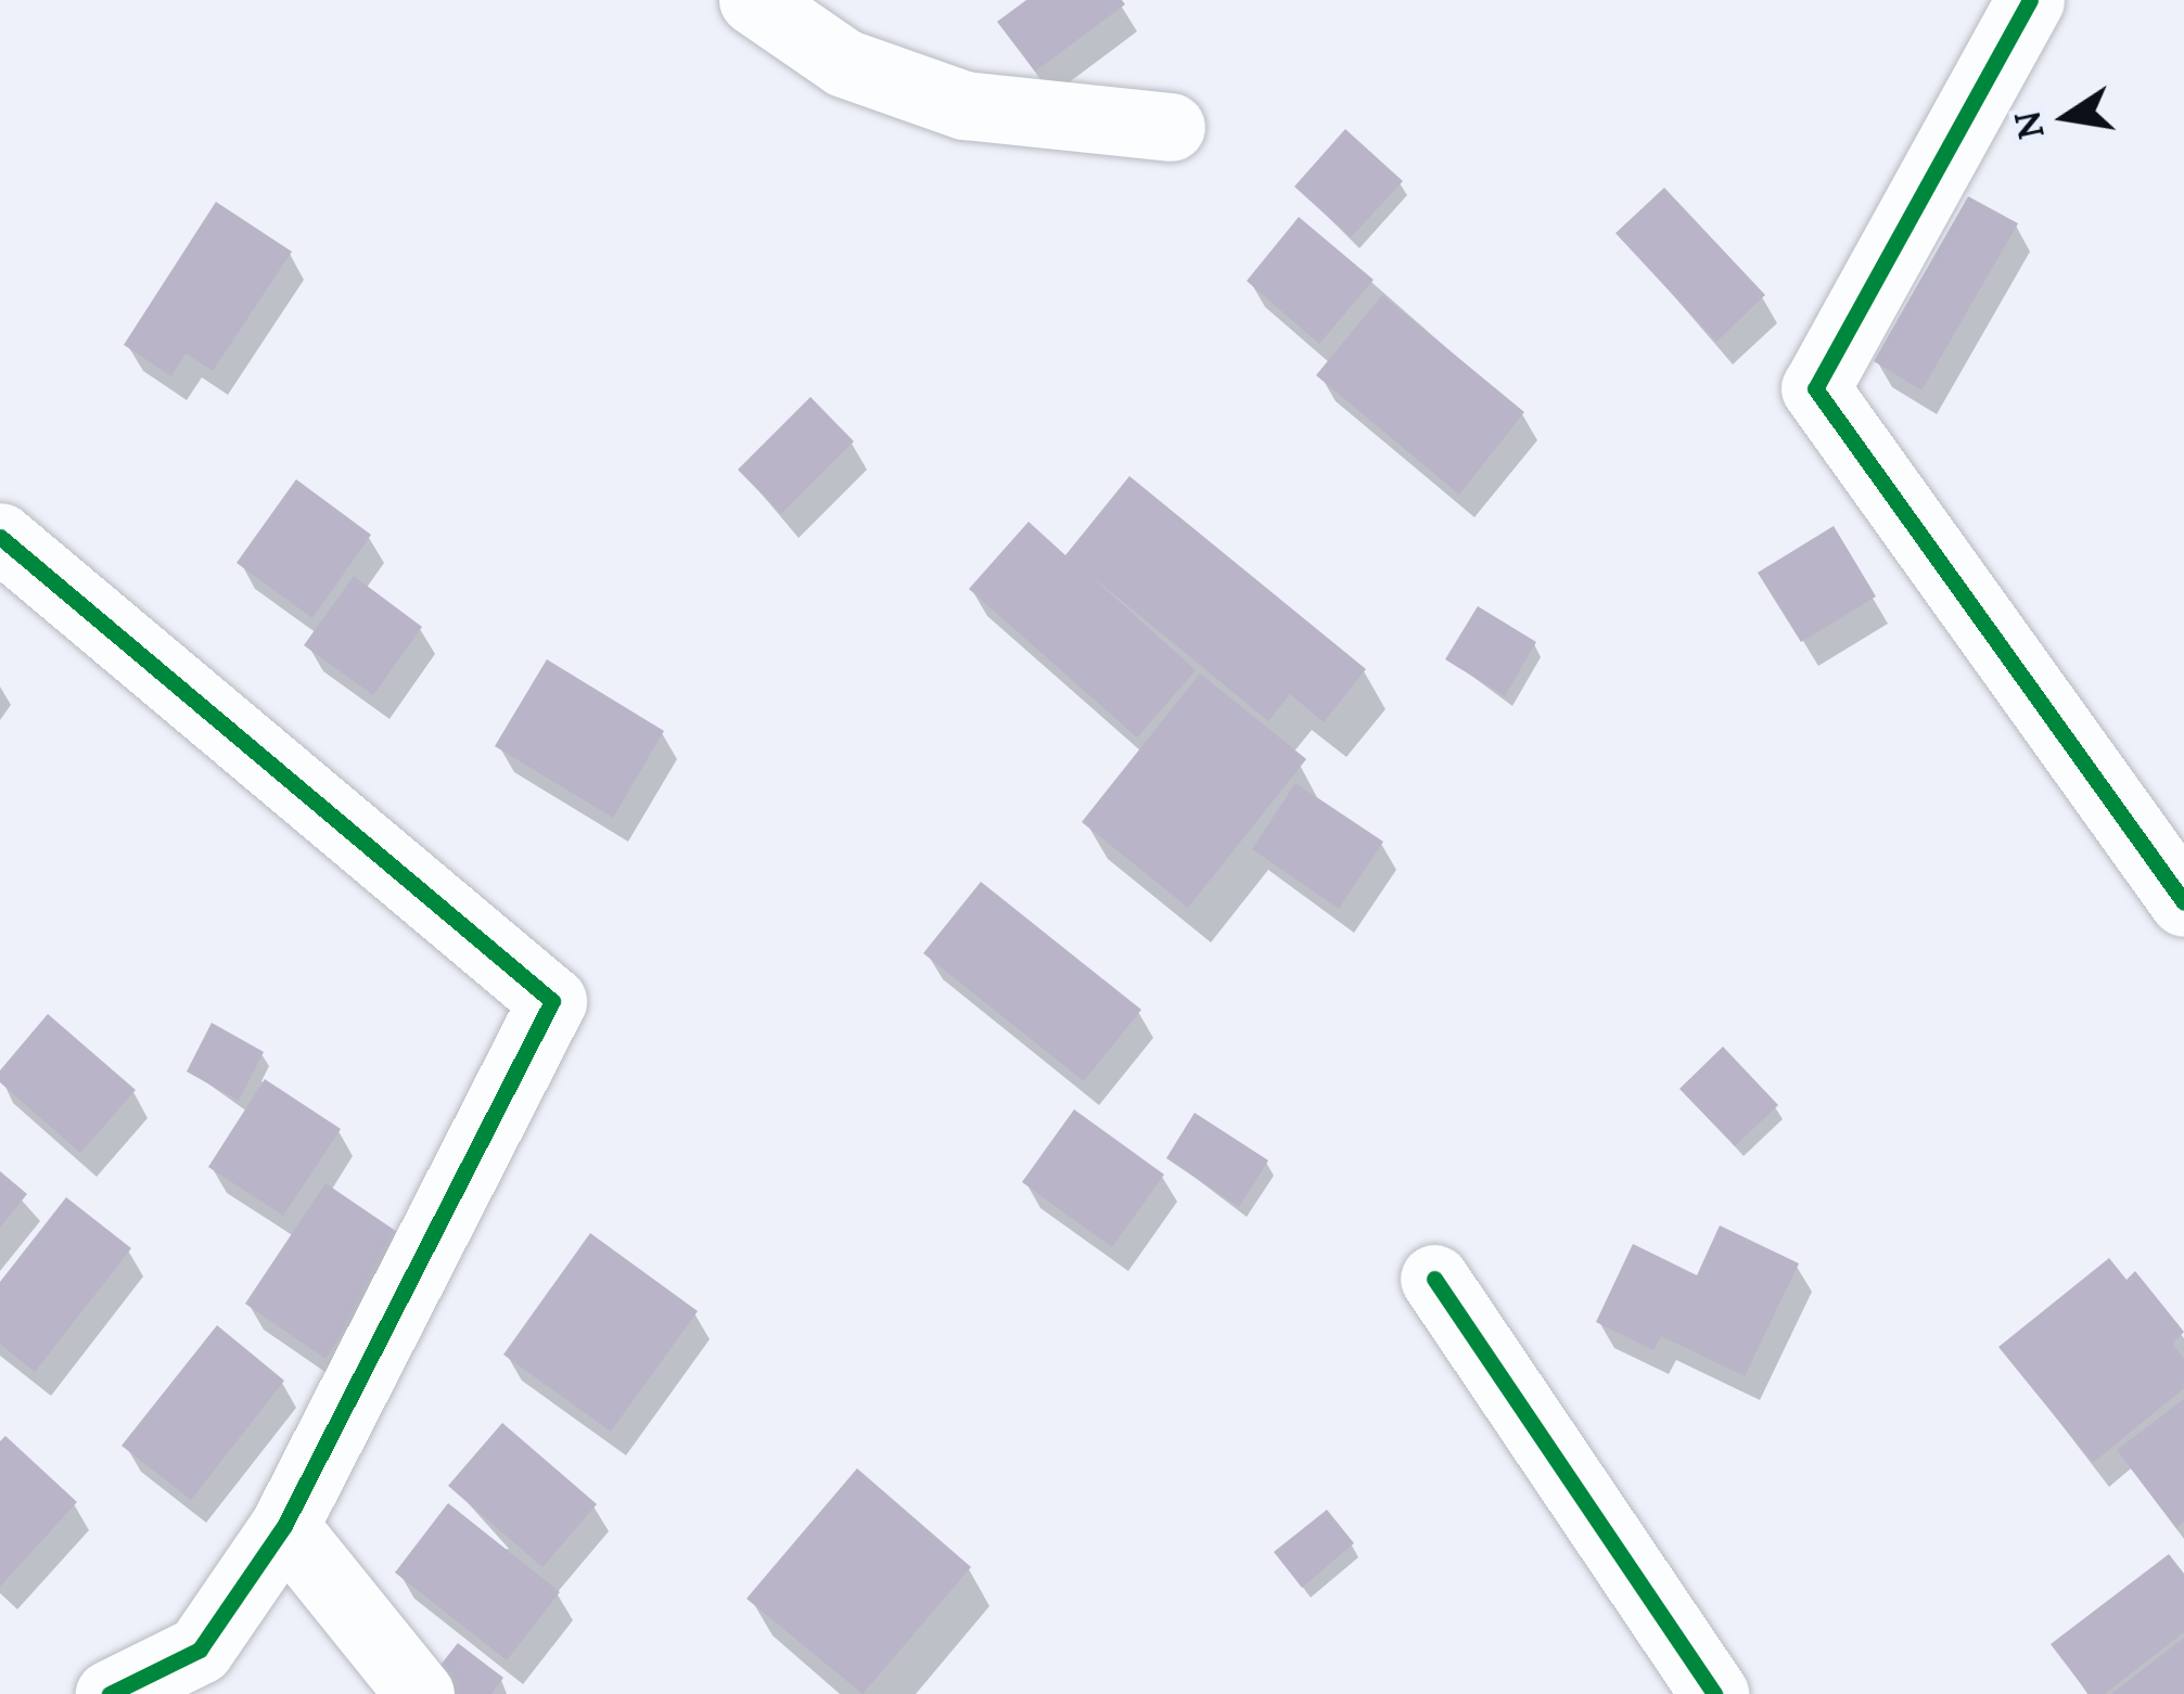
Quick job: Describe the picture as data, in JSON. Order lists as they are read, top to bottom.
{
  "north": "left"
}
